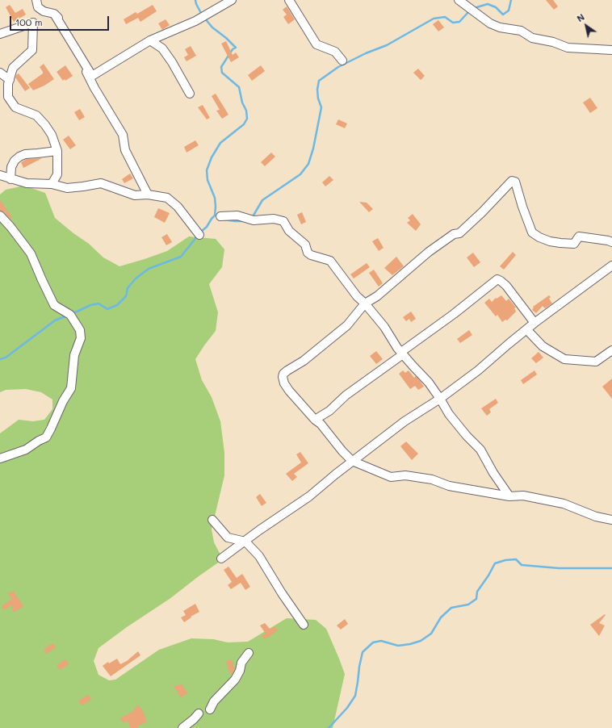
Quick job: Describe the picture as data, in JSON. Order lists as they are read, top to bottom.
{
  "scale_bar": "100 m",
  "north": "top left"
}
